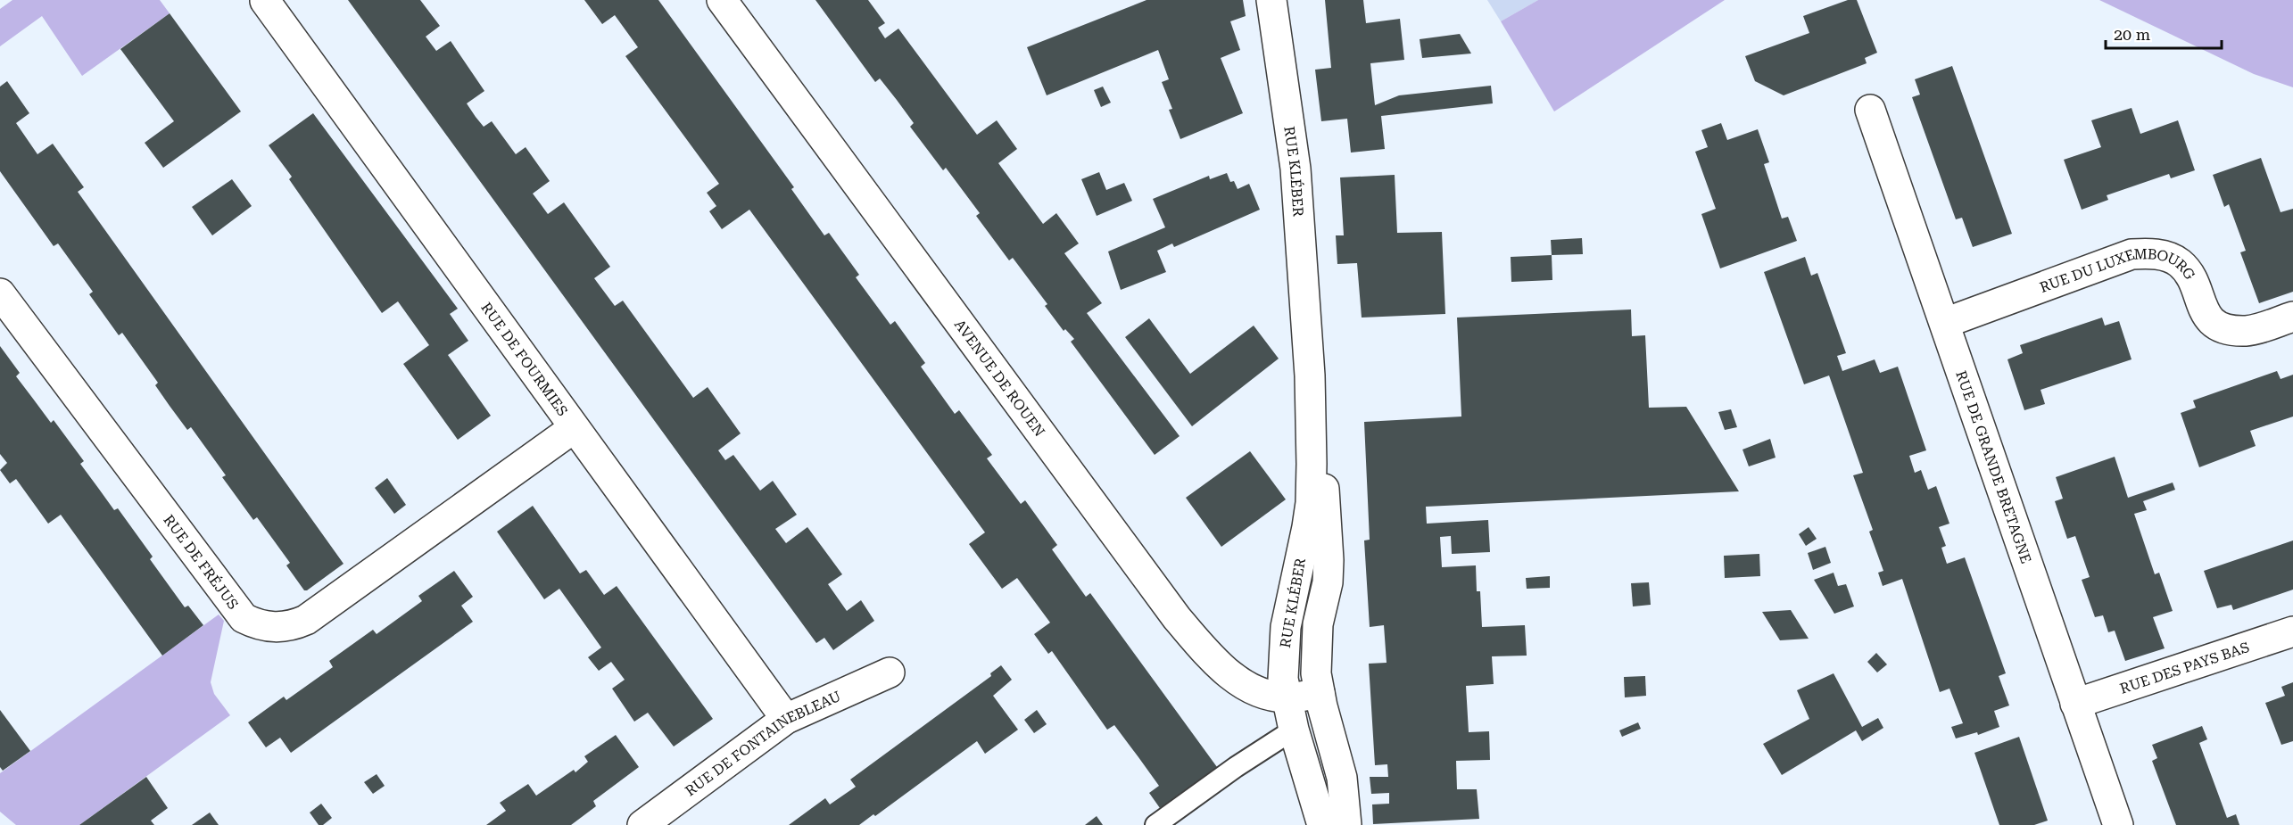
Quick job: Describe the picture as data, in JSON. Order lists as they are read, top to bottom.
{
  "streets": {
    "street": [
      "RUE KLÉBER",
      "RUE DU LUXEMBOURG",
      "RUE DE FOURMIES",
      "AVENUE DE ROUEN",
      "RUE DE GRANDE BRETAGNE",
      "RUE DE FRÉJUS",
      "RUE DES PAYS BAS",
      "RUE DE FONTAINEBLEAU"
    ]
  },
  "crossings": [
    ["RUE KLÉBER", "AVENUE DE ROUEN"],
    ["RUE DU LUXEMBOURG", "RUE DE GRANDE BRETAGNE"],
    ["RUE DE FOURMIES", "RUE DE FRÉJUS"],
    ["RUE DE FOURMIES", "RUE DE FONTAINEBLEAU"],
    ["RUE DE GRANDE BRETAGNE", "RUE DES PAYS BAS"]
  ],
  "scale_bar": "20 m"
}
